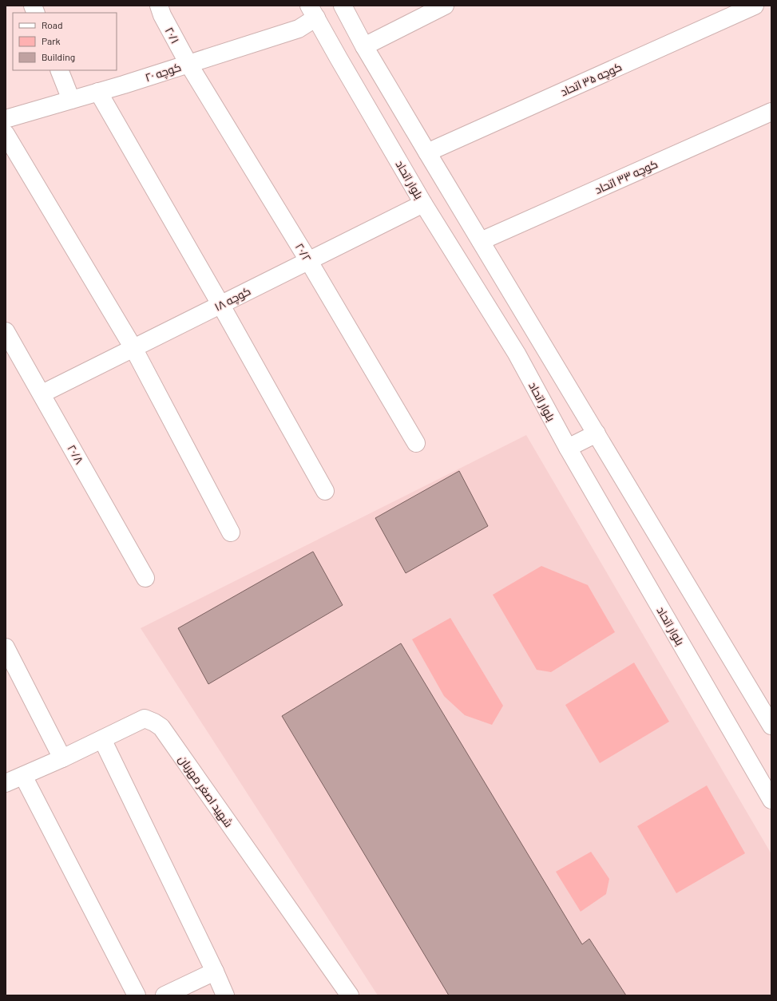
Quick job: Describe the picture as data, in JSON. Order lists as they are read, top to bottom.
{
  "streets": {
    "street": [
      "۲۰/۱",
      "کوچه ۲۰",
      "کوچه ۳۵ اتحاد",
      "کوچه ۳۳ اتحاد",
      "بلوار اتحاد",
      "۲۰/۲",
      "کوچه ۱۸",
      "۲۰/۸",
      "شهید اصغر مهربان"
    ]
  },
  "crossings": [
    ["۲۰/۱", "کوچه ۲۰"],
    ["۲۰/۱", "۲۰/۲"],
    ["کوچه ۲۰", "بلوار اتحاد"],
    ["کوچه ۲۰", "۲۰/۲"],
    ["بلوار اتحاد", "کوچه ۱۸"],
    ["۲۰/۲", "کوچه ۱۸"],
    ["کوچه ۱۸", "۲۰/۸"]
  ],
  "legend": ["Road", "Park", "Building"]
}
